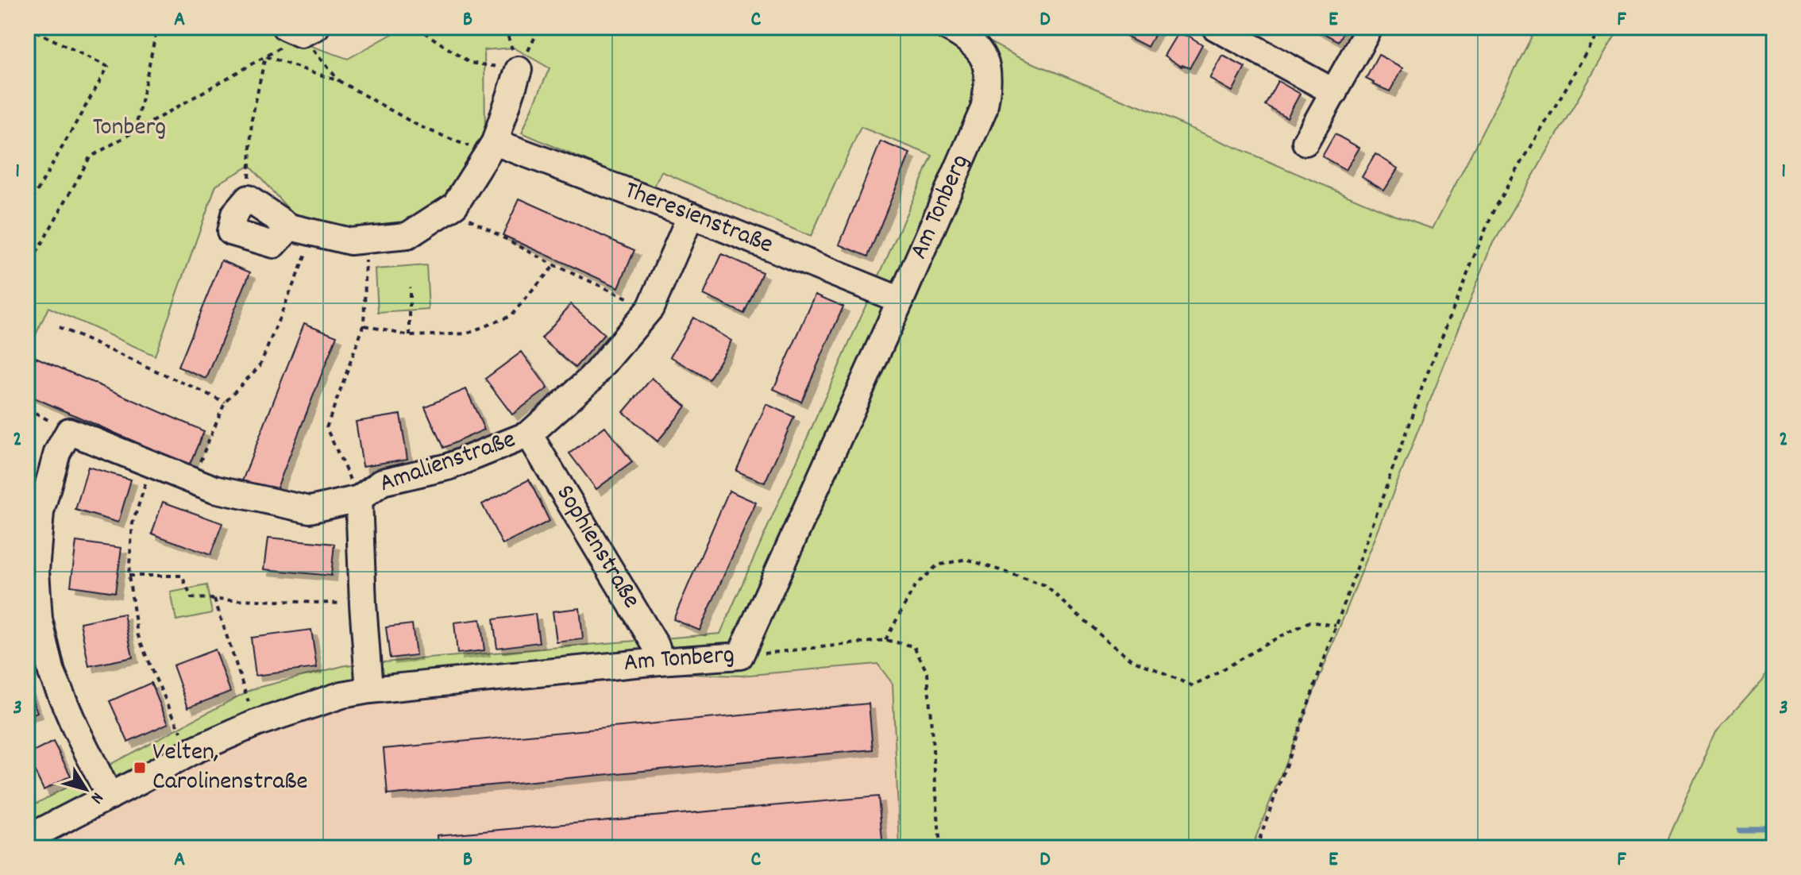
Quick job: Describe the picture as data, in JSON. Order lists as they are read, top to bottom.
{
  "streets": {
    "street": [
      "Am Tonberg",
      "Theresienstraße",
      "Amalienstraße",
      "Sophienstraße"
    ]
  },
  "crossings": [
    ["Am Tonberg", "Theresienstraße"],
    ["Am Tonberg", "Amalienstraße"],
    ["Am Tonberg", "Sophienstraße"],
    ["Theresienstraße", "Amalienstraße"],
    ["Amalienstraße", "Sophienstraße"]
  ],
  "parks": ["Tonberg"],
  "places": {
    "transit": ["Velten, Carolinenstraße"]
  },
  "north": "bottom right",
  "grid": {
    "columns": [
      "A",
      "B",
      "C",
      "D",
      "E",
      "F"
    ],
    "rows": ["1", "2", "3"]
  }
}
